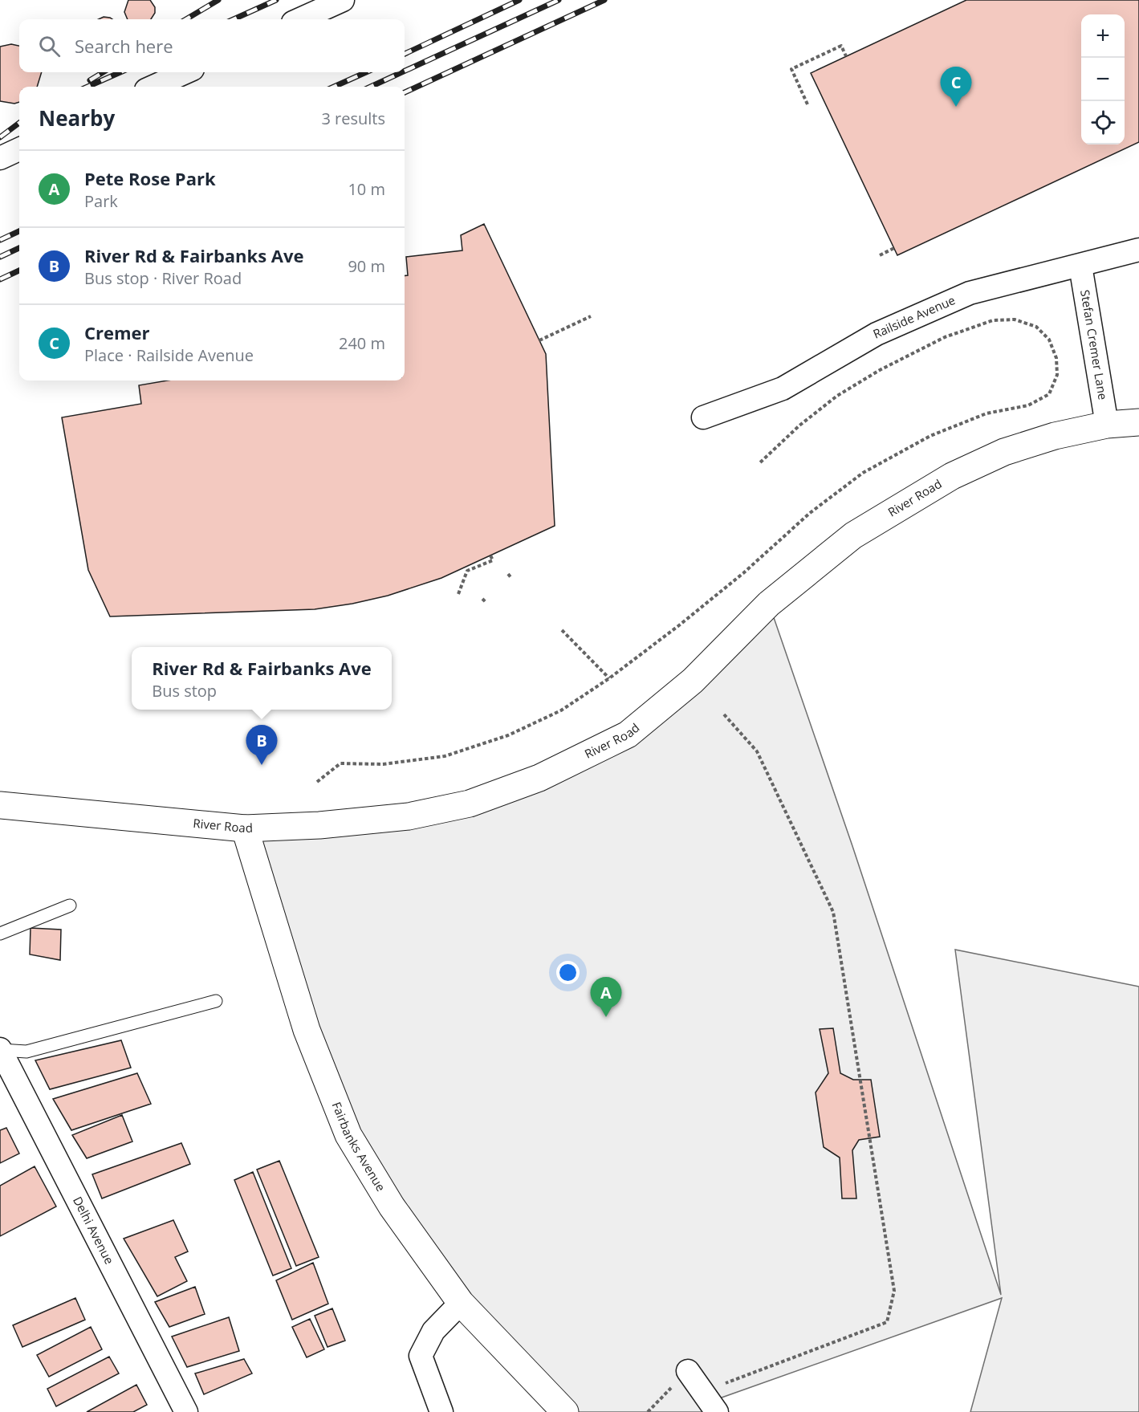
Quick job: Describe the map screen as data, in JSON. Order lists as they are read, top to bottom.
{
  "streets": {
    "main road": ["River Road", "Fairbanks Avenue"],
    "street": ["Railside Avenue", "Stefan Cremer Lane", "Delhi Avenue"]
  },
  "crossings": [
    ["Railside Avenue", "Stefan Cremer Lane"],
    ["Stefan Cremer Lane", "River Road"],
    ["River Road", "Fairbanks Avenue"]
  ],
  "page": {
    "map_buttons": ["+", "−"],
    "search": "Search here",
    "pins": ["C", "B", "A"],
    "heading": ["Nearby", "3 results"],
    "list": [
      {
        "mark": "A",
        "name": "Pete Rose Park",
        "note": "Park",
        "value": "10 m"
      },
      {
        "mark": "B",
        "name": "River Rd & Fairbanks Ave",
        "note": "Bus stop · River Road",
        "value": "90 m"
      },
      {
        "mark": "C",
        "name": "Cremer",
        "note": "Place · Railside Avenue",
        "value": "240 m"
      }
    ],
    "popup": ["River Rd & Fairbanks Ave", "Bus stop"]
  }
}
